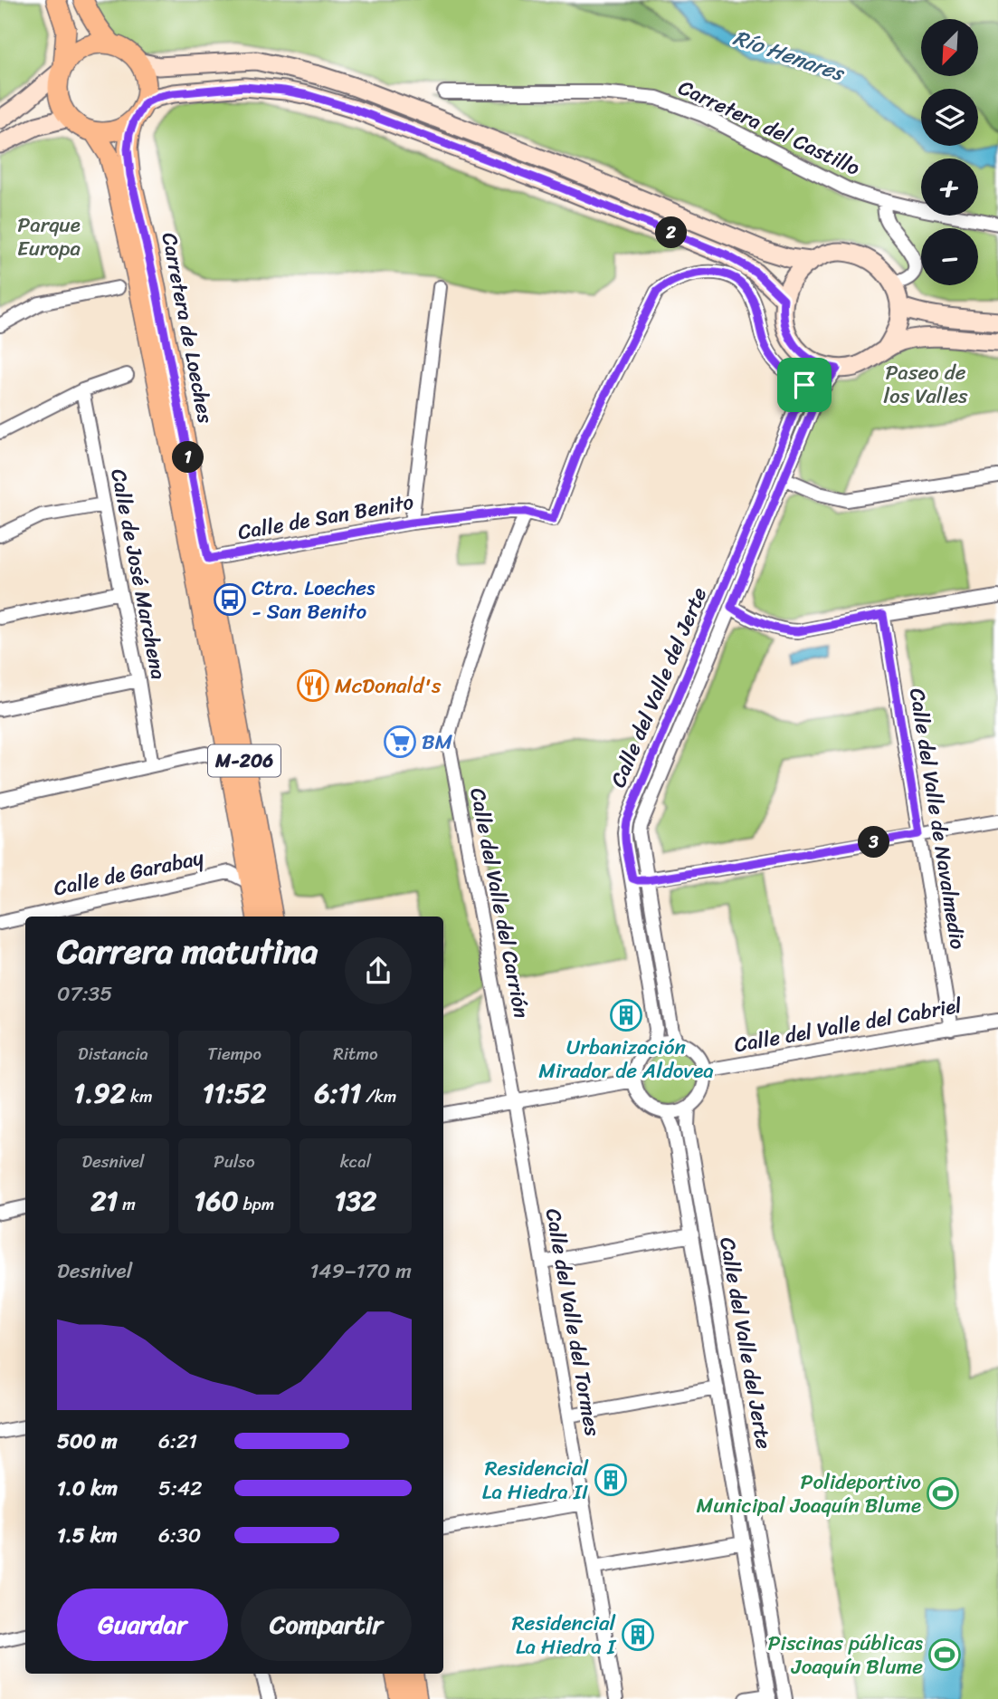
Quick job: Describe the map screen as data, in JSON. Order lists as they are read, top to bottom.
{
  "streets": {
    "main road": ["Carretera de Loeches", "M-206"],
    "street": [
      "Carretera del Castillo",
      "Calle de San Benito",
      "Calle de José Marchena",
      "Calle del Valle del Jerte",
      "Calle del Valle de Navalmedio",
      "Calle de Garabay",
      "Calle del Valle del Carrión",
      "Calle del Valle del Cabriel",
      "Calle del Valle del Tormes"
    ]
  },
  "crossings": [
    ["Carretera de Loeches", "Calle de San Benito"],
    ["Carretera de Loeches", "M-206"],
    ["Carretera de Loeches", "Calle de Garabay"],
    ["Calle de San Benito", "Calle del Valle del Jerte"],
    ["Calle de San Benito", "Calle del Valle del Carrión"],
    ["Calle del Valle del Jerte", "Calle del Valle del Cabriel"],
    ["Calle del Valle de Navalmedio", "Calle del Valle del Cabriel"],
    ["Calle del Valle del Carrión", "Calle del Valle del Tormes"]
  ],
  "water": ["Río Henares"],
  "parks": ["Parque Europa", "Paseo de los Valles"],
  "places": {
    "bus stop": ["Ctra. Loeches - San Benito"],
    "restaurant": ["McDonald's"],
    "supermarket": ["BM"],
    "building": ["Urbanización Mirador de Aldovea", "Residencial La Hiedra II", "Residencial La Hiedra I"],
    "sports": ["Polideportivo Municipal Joaquín Blume", "Piscinas públicas Joaquín Blume"]
  },
  "north": "bottom left",
  "page": {
    "map_buttons": ["+", "−"],
    "pins": ["2", "1", "3"],
    "heading": ["Carrera matutina", "07:35"],
    "stats": [
      ["Distancia", "1.92 km"],
      ["Tiempo", "11:52"],
      ["Ritmo", "6:11 /km"],
      ["Desnivel", "21 m"],
      ["Pulso", "160 bpm"],
      ["kcal", "132"]
    ],
    "chart": ["Desnivel", "149–170 m"],
    "list": [
      {
        "name": "500 m",
        "note": "6:21"
      },
      {
        "name": "1.0 km",
        "note": "5:42"
      },
      {
        "name": "1.5 km",
        "note": "6:30"
      }
    ],
    "buttons": ["Guardar", "Compartir"]
  }
}
